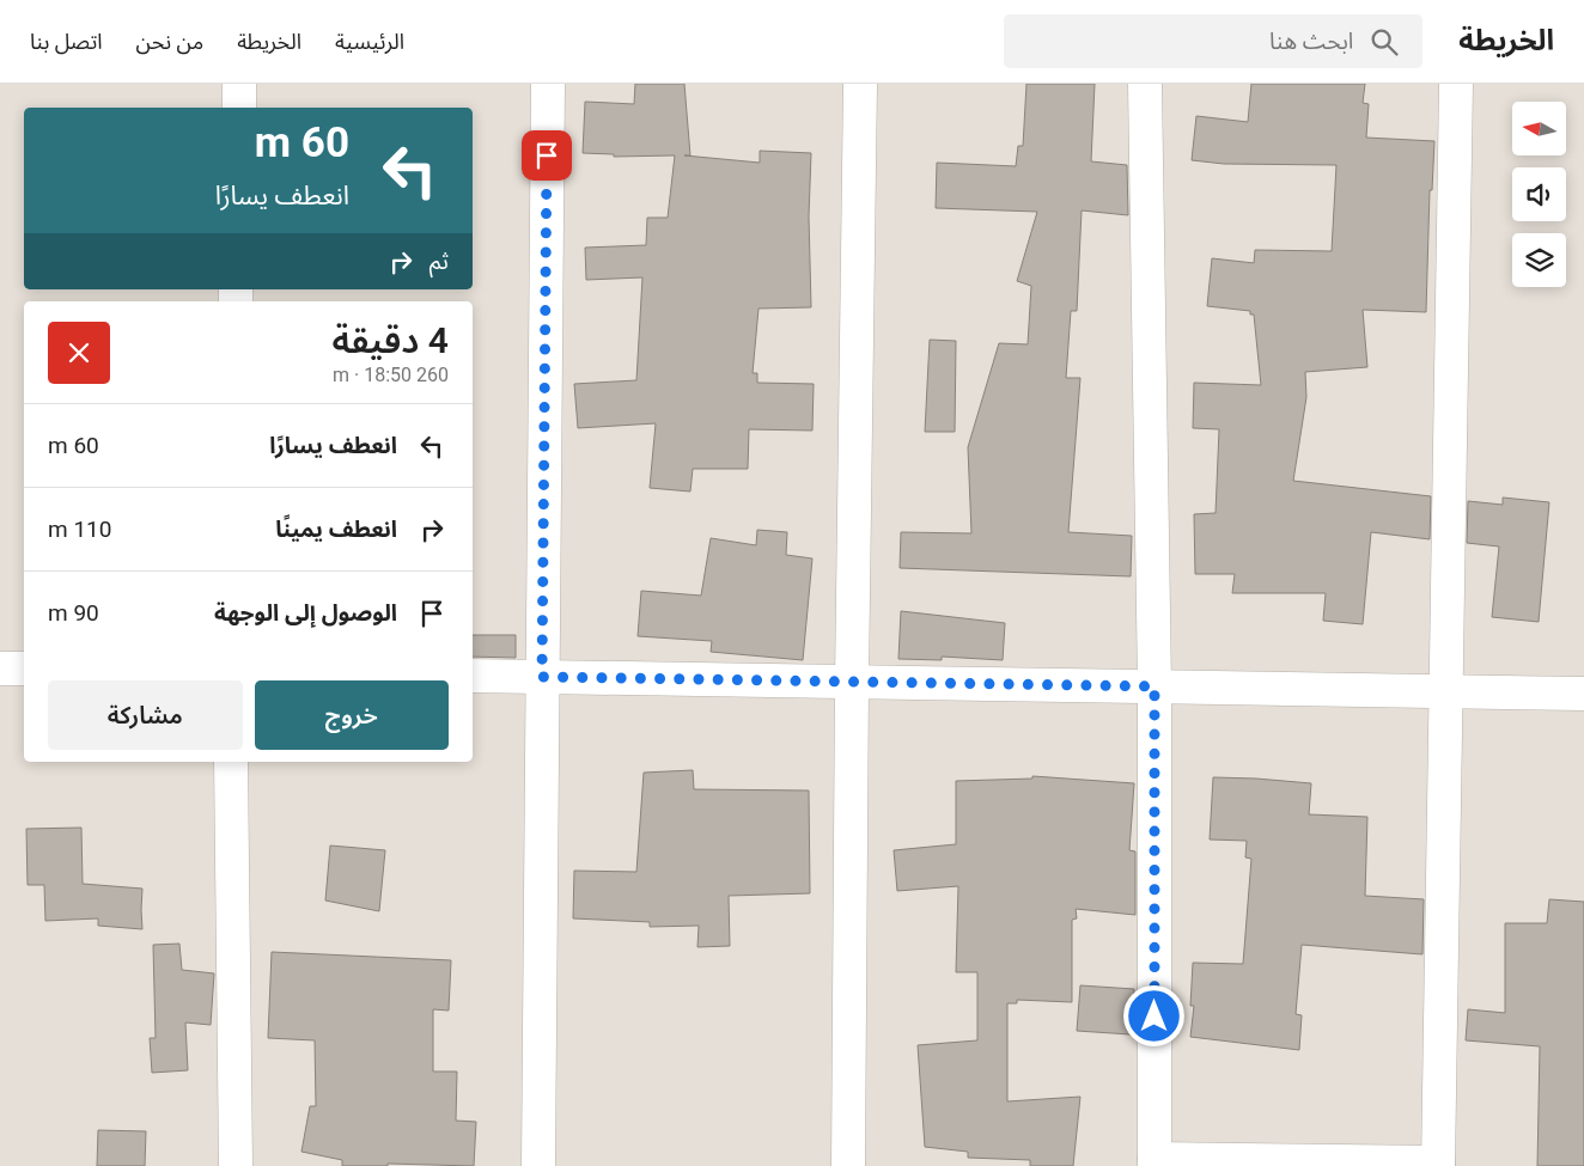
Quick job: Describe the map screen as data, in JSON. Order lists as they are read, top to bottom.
{
  "north": "left",
  "page": {
    "header": "الخريطة",
    "search": "ابحث هنا",
    "nav": [
      "الرئيسية",
      "الخريطة",
      "من نحن",
      "اتصل بنا"
    ],
    "turn": ["60 m", "انعطف يسارًا"],
    "then": "ثم",
    "heading": ["4 دقيقة", "260 m · 18:50"],
    "list": [
      {
        "name": "انعطف يسارًا",
        "value": "60 m"
      },
      {
        "name": "انعطف يمينًا",
        "value": "110 m"
      },
      {
        "name": "الوصول إلى الوجهة",
        "value": "90 m"
      }
    ],
    "buttons": ["خروج", "مشاركة"]
  }
}
